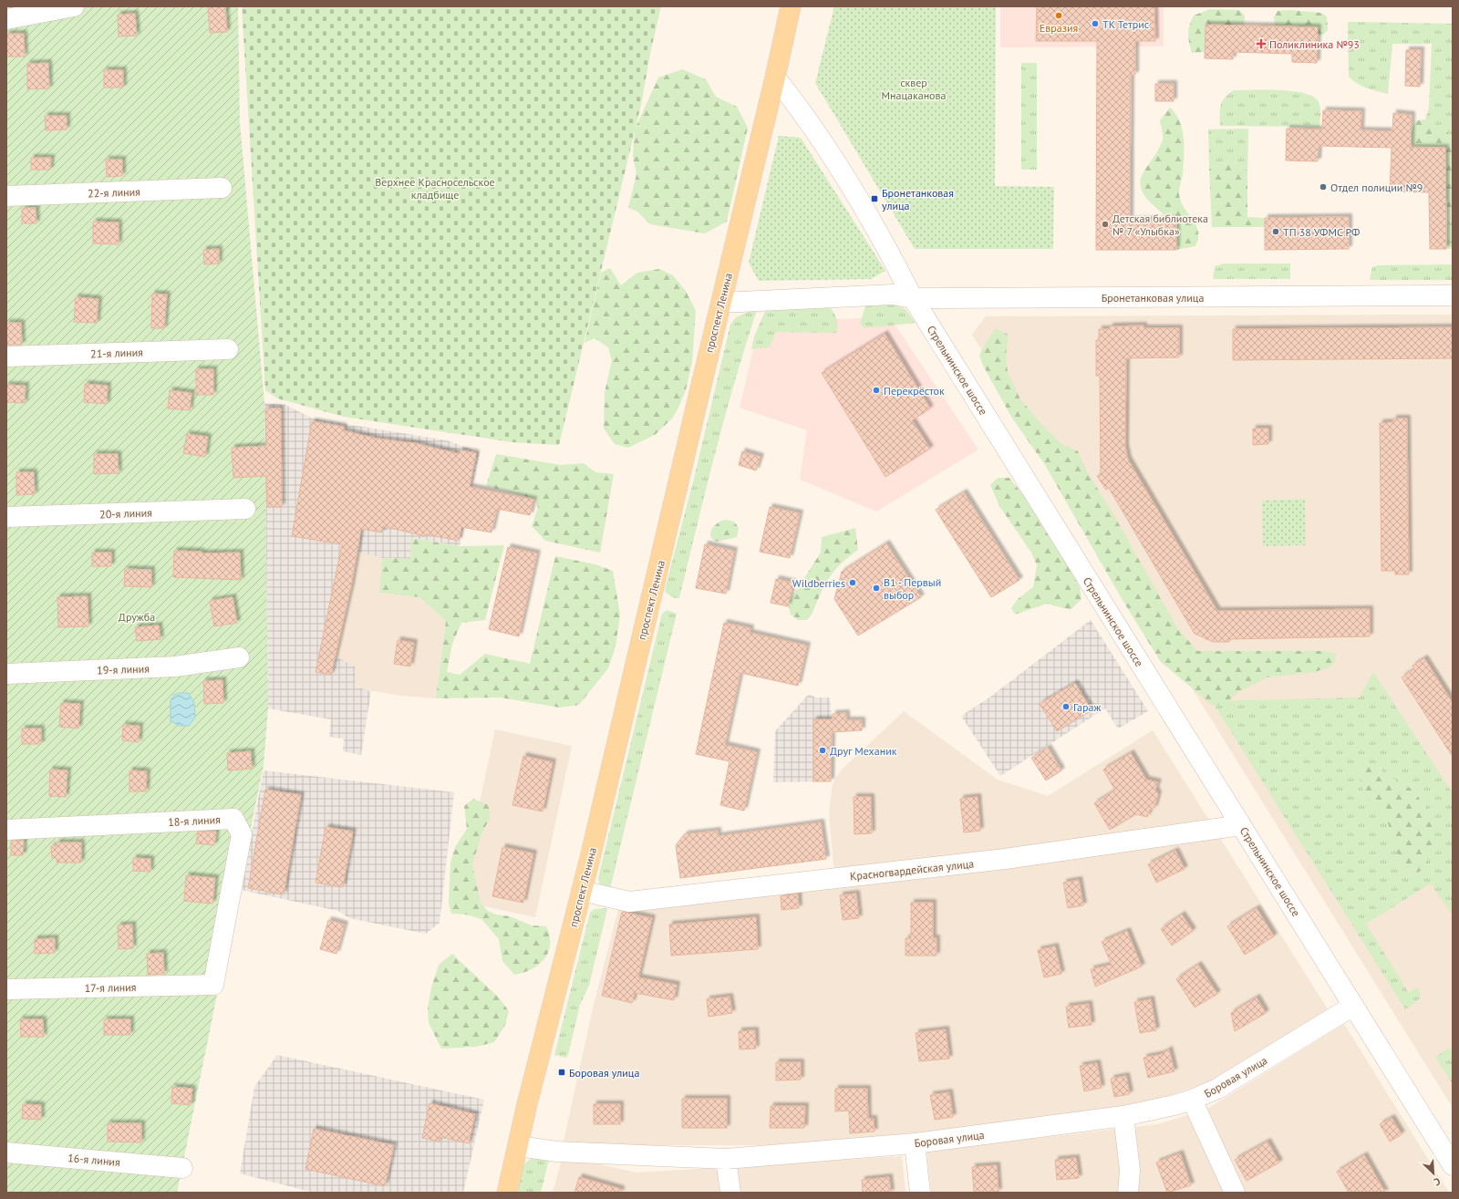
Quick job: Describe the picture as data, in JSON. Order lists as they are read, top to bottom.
{
  "streets": {
    "main road": ["проспект Ленина"],
    "street": [
      "22-я линия",
      "Бронетанковая улица",
      "21-я линия",
      "Стрельнинское шоссе",
      "20-я линия",
      "19-я линия",
      "18-я линия",
      "Красногвардейская улица",
      "17-я линия",
      "Боровая улица",
      "16-я линия"
    ]
  },
  "crossings": [
    ["Бронетанковая улица", "проспект Ленина"],
    ["Бронетанковая улица", "Стрельнинское шоссе"],
    ["проспект Ленина", "Стрельнинское шоссе"],
    ["проспект Ленина", "Красногвардейская улица"],
    ["проспект Ленина", "Боровая улица"],
    ["Стрельнинское шоссе", "Красногвардейская улица"],
    ["Стрельнинское шоссе", "Боровая улица"],
    ["18-я линия", "17-я линия"]
  ],
  "parks": ["сквер Мнацаканова", "Верхнее Красносельское кладбище", "Дружба"],
  "places": {
    "other": [
      "Евразия",
      "ТК Тетрис",
      "Отдел полиции №9",
      "Детская библиотека № 7 «Улыбка»",
      "ТП 38 УФМС РФ",
      "Перекрёсток",
      "Wildberries",
      "В1 - Первый выбор",
      "Гараж",
      "Друг Механик"
    ],
    "health": ["Поликлиника №93"],
    "transit": ["Бронетанковая улица", "Боровая улица"]
  },
  "north": "bottom right"
}
